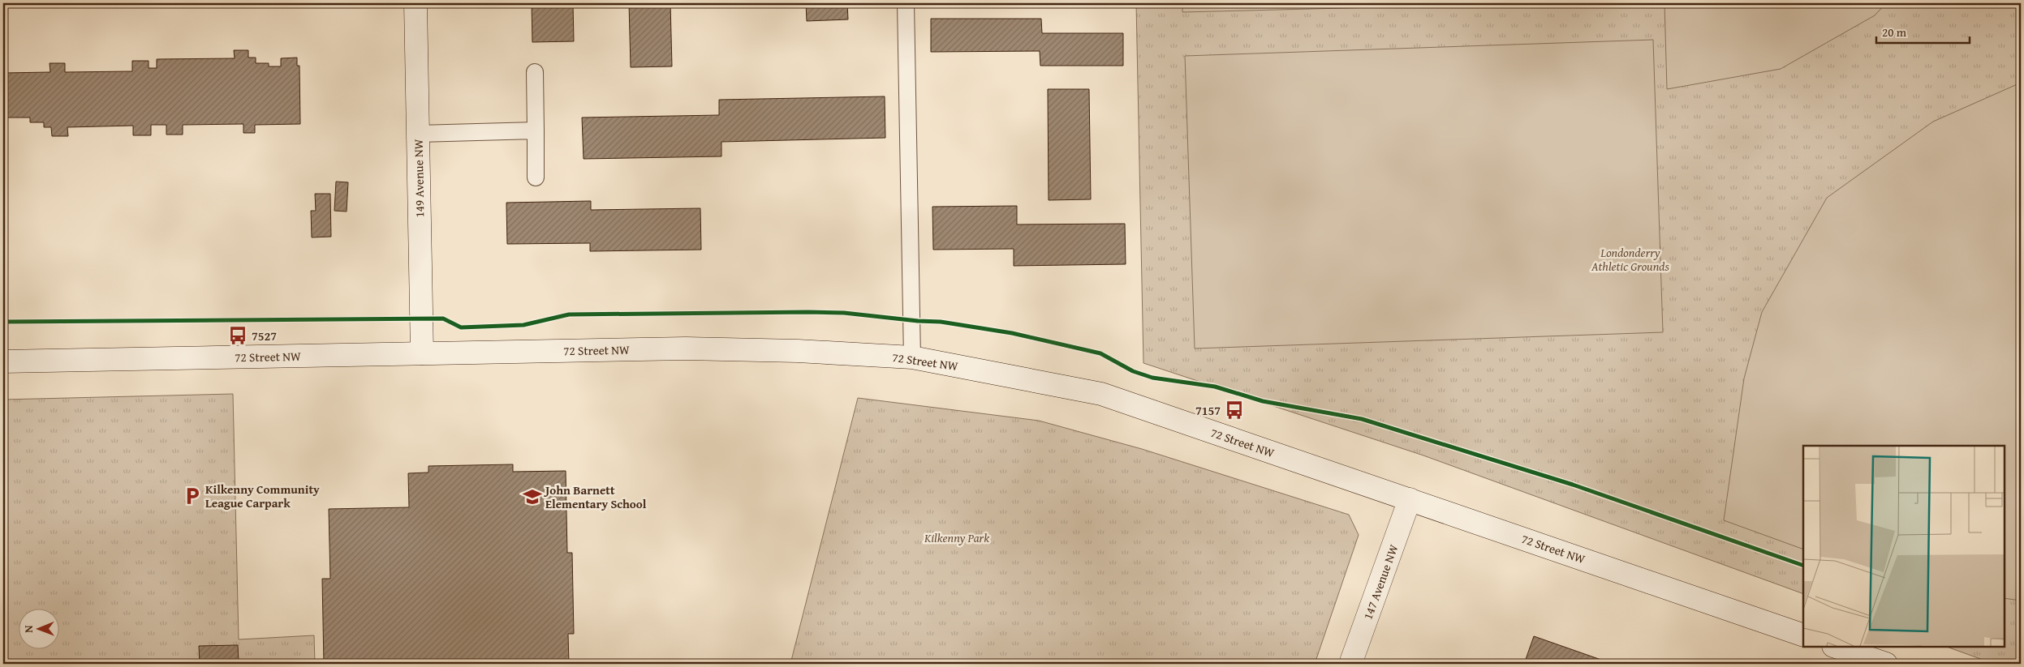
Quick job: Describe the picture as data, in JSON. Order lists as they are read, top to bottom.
{
  "streets": {
    "street": ["149 Avenue NW", "72 Street NW", "147 Avenue NW"]
  },
  "crossings": [
    ["149 Avenue NW", "72 Street NW"],
    ["72 Street NW", "147 Avenue NW"]
  ],
  "parks": ["Londonderry Athletic Grounds", "Kilkenny Park"],
  "places": {
    "bus stop": ["7527", "7157"],
    "parking": ["Kilkenny Community League Carpark"],
    "school or university": ["John Barnett Elementary School"]
  },
  "scale_bar": "20 m",
  "north": "left"
}
